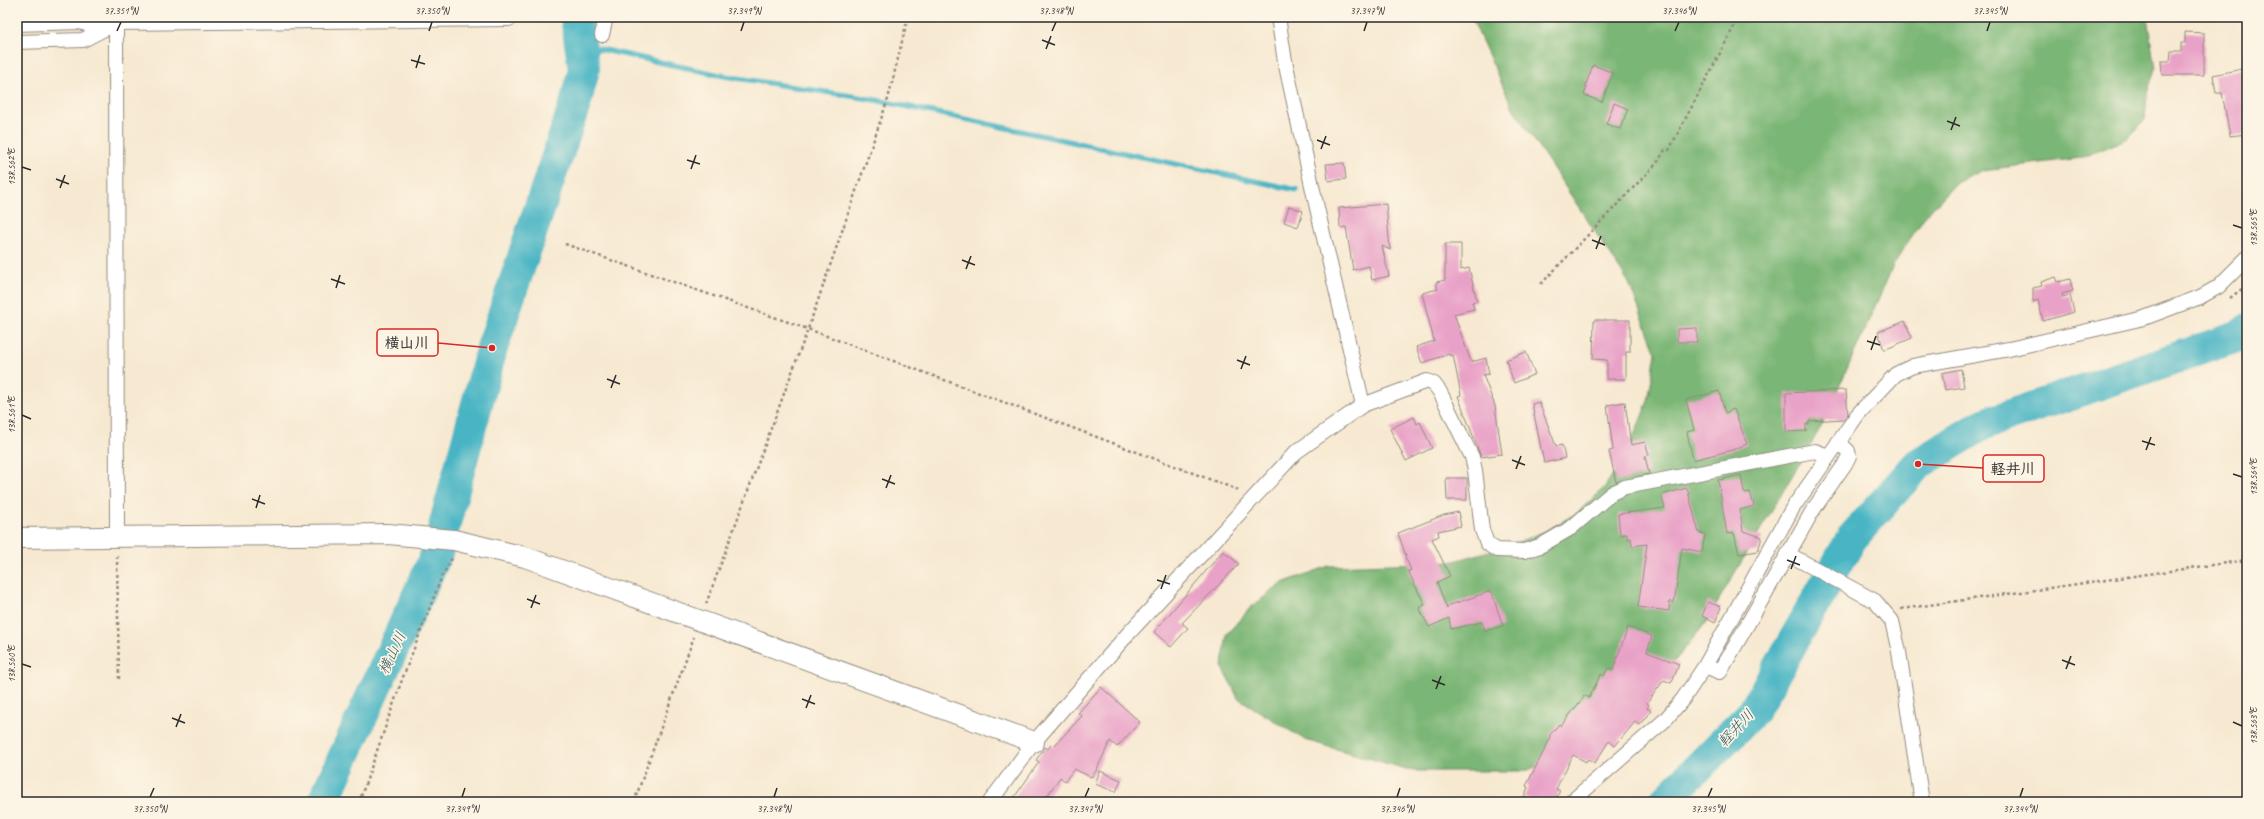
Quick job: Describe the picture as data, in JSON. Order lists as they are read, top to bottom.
{
  "water": ["横山川", "軽井川"],
  "places": ["横山川", "軽井川"],
  "coordinates": [
    "37.351°N",
    "37.350°N",
    "37.349°N",
    "37.348°N",
    "37.347°N",
    "37.346°N",
    "37.345°N",
    "138.562°E",
    "138.565°E",
    "138.561°E",
    "138.564°E",
    "138.560°E",
    "138.563°E",
    "37.344°N"
  ]
}
